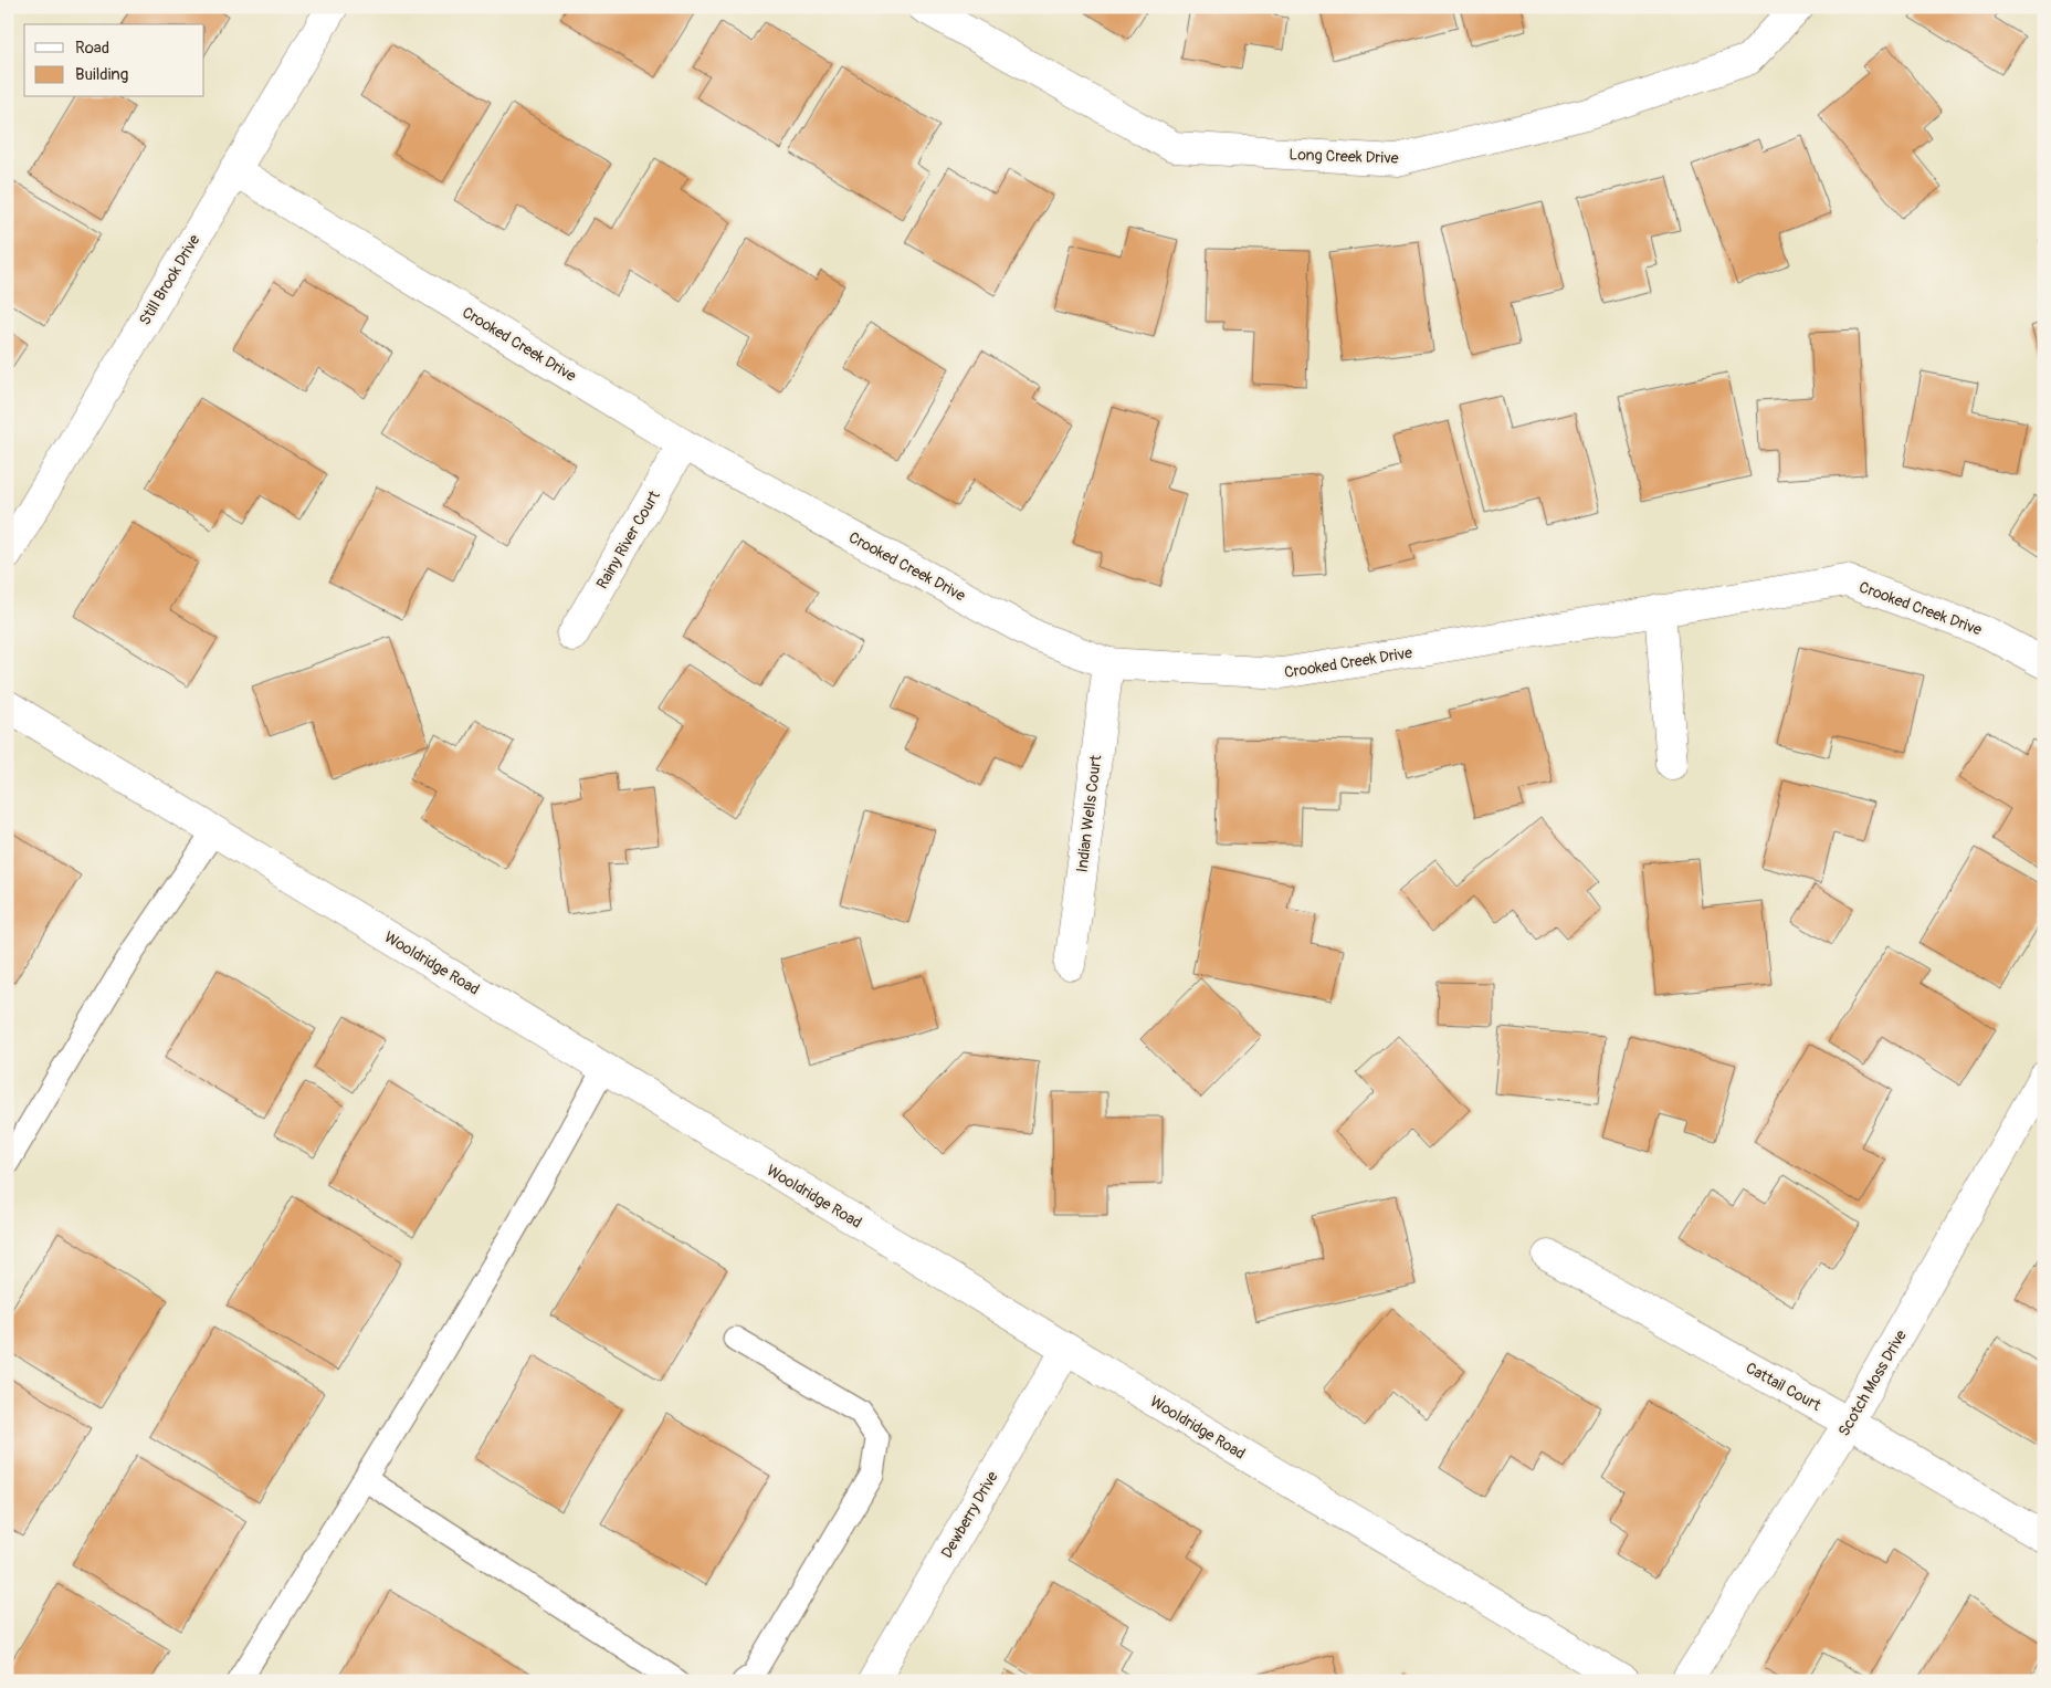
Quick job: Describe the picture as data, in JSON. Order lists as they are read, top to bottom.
{
  "streets": {
    "street": [
      "Long Creek Drive",
      "Still Brook Drive",
      "Crooked Creek Drive",
      "Rainy River Court",
      "Indian Wells Court",
      "Wooldridge Road",
      "Scotch Moss Drive",
      "Cattail Court",
      "Dewberry Drive"
    ]
  },
  "crossings": [
    ["Still Brook Drive", "Crooked Creek Drive"],
    ["Crooked Creek Drive", "Rainy River Court"],
    ["Crooked Creek Drive", "Indian Wells Court"],
    ["Wooldridge Road", "Dewberry Drive"],
    ["Scotch Moss Drive", "Cattail Court"]
  ],
  "legend": ["Road", "Building"]
}
